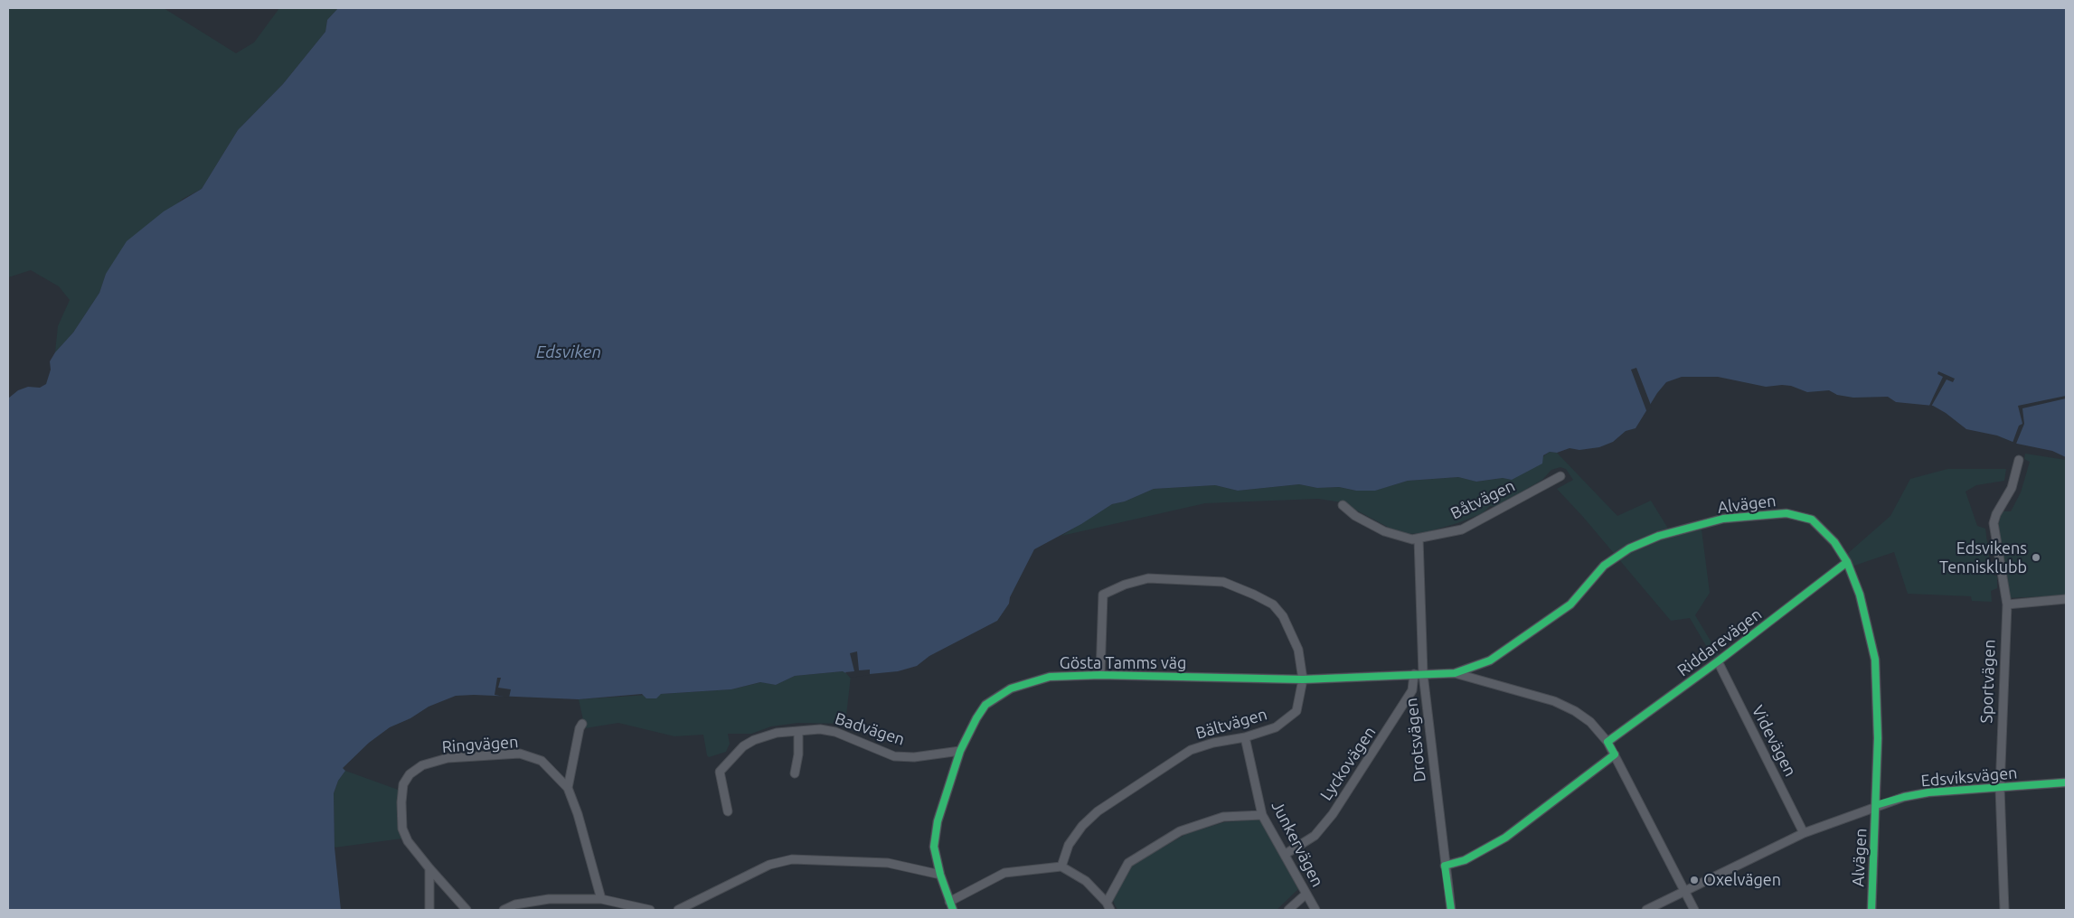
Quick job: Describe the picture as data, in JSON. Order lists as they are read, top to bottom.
{
  "streets": {
    "street": [
      "Båtvägen",
      "Alvägen",
      "Riddarevägen",
      "Gösta Tamms väg",
      "Sportvägen",
      "Bältvägen",
      "Badvägen",
      "Drotsvägen",
      "Videvägen",
      "Ringvägen",
      "Lyckovägen",
      "Edsviksvägen",
      "Junkervägen"
    ]
  },
  "crossings": [
    ["Båtvägen", "Drotsvägen"],
    ["Alvägen", "Riddarevägen"],
    ["Alvägen", "Gösta Tamms väg"],
    ["Alvägen", "Edsviksvägen"],
    ["Riddarevägen", "Videvägen"],
    ["Gösta Tamms väg", "Bältvägen"],
    ["Gösta Tamms väg", "Badvägen"],
    ["Gösta Tamms väg", "Drotsvägen"],
    ["Gösta Tamms väg", "Lyckovägen"],
    ["Sportvägen", "Edsviksvägen"],
    ["Bältvägen", "Junkervägen"],
    ["Videvägen", "Edsviksvägen"],
    ["Lyckovägen", "Junkervägen"]
  ],
  "water": ["Edsviken"],
  "places": ["Edsvikens Tennisklubb", "Oxelvägen"]
}
